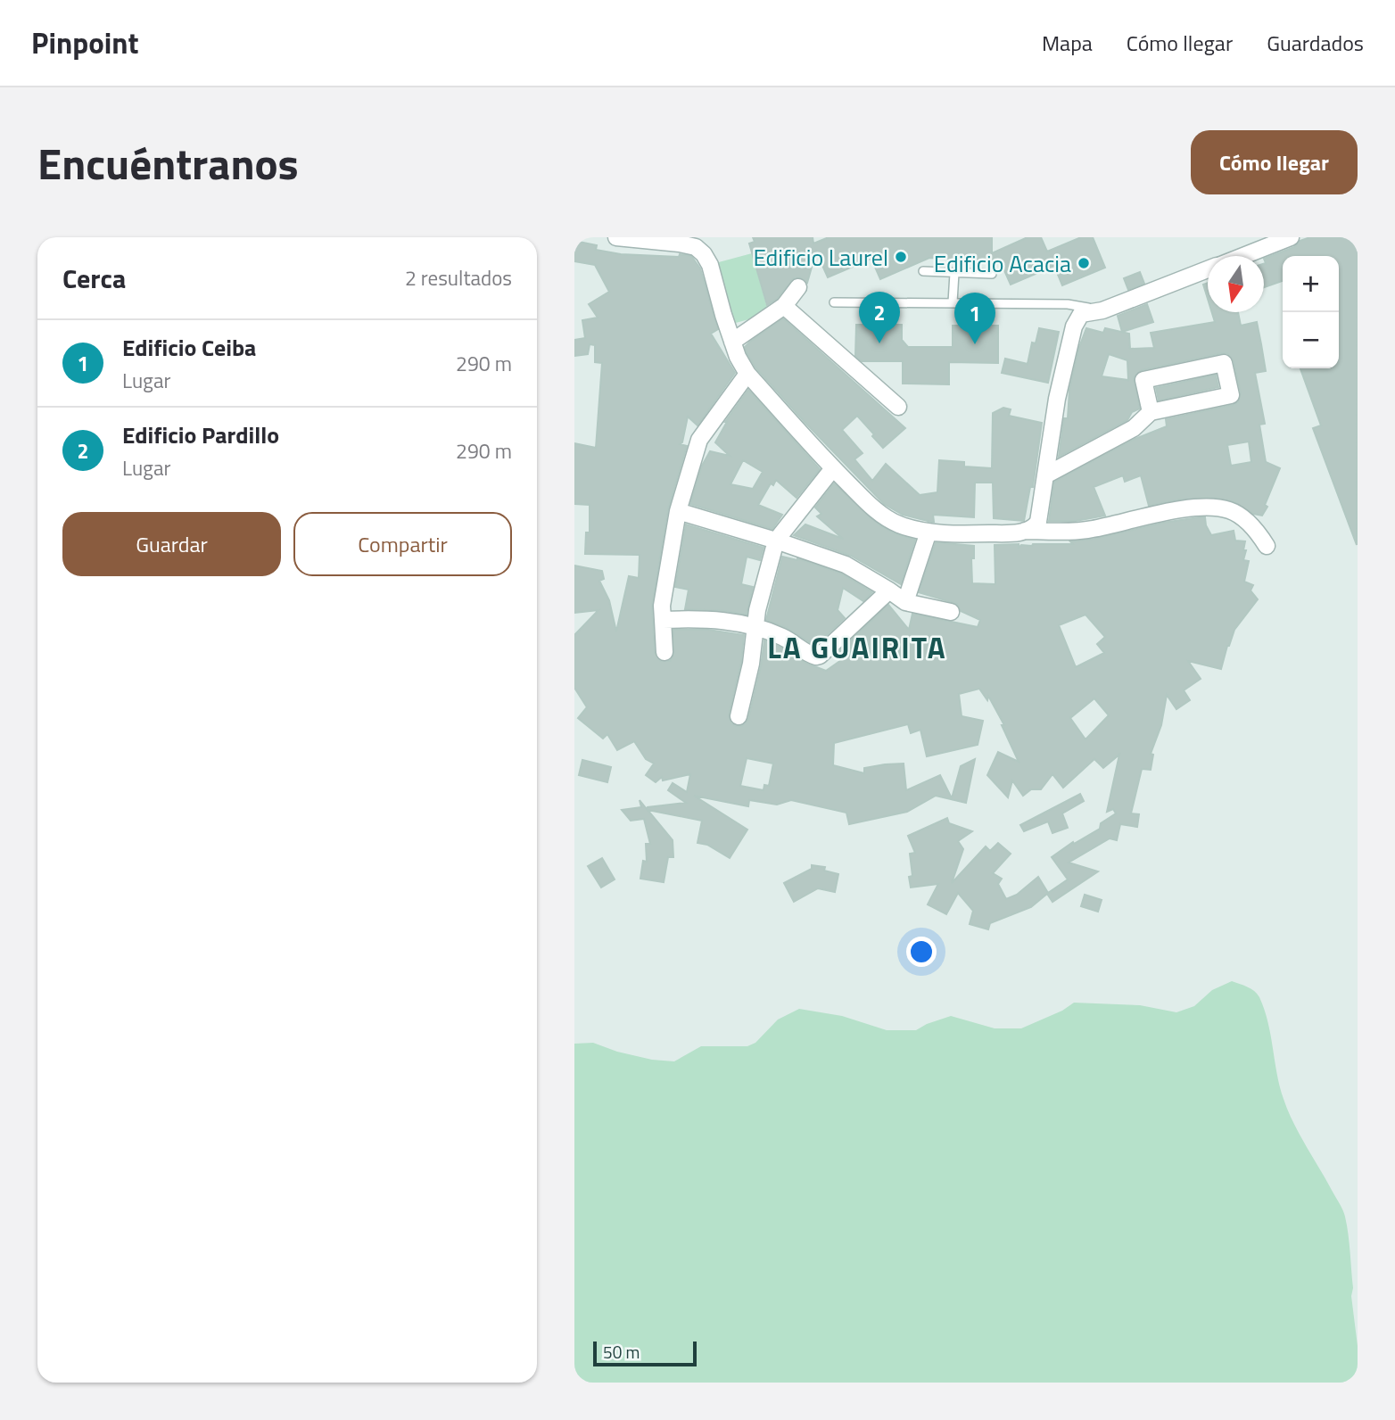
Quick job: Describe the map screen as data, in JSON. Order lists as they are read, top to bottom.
{
  "districts": ["LA GUAIRITA"],
  "places": ["Edificio Laurel", "Edificio Acacia"],
  "scale_bar": "50 m",
  "north": "bottom",
  "page": {
    "header": "Pinpoint",
    "nav": ["Mapa", "Cómo llegar", "Guardados"],
    "title": "Encuéntranos",
    "buttons": [
      "Cómo llegar",
      ["Guardar", "Compartir"]
    ],
    "heading": ["Cerca", "2 resultados"],
    "map_buttons": ["+", "−"],
    "pins": ["2", "1"],
    "list": [
      {
        "mark": "1",
        "name": "Edificio Ceiba",
        "note": "Lugar",
        "value": "290 m"
      },
      {
        "mark": "2",
        "name": "Edificio Pardillo",
        "note": "Lugar",
        "value": "290 m"
      }
    ],
    "scale": "50 m"
  }
}
